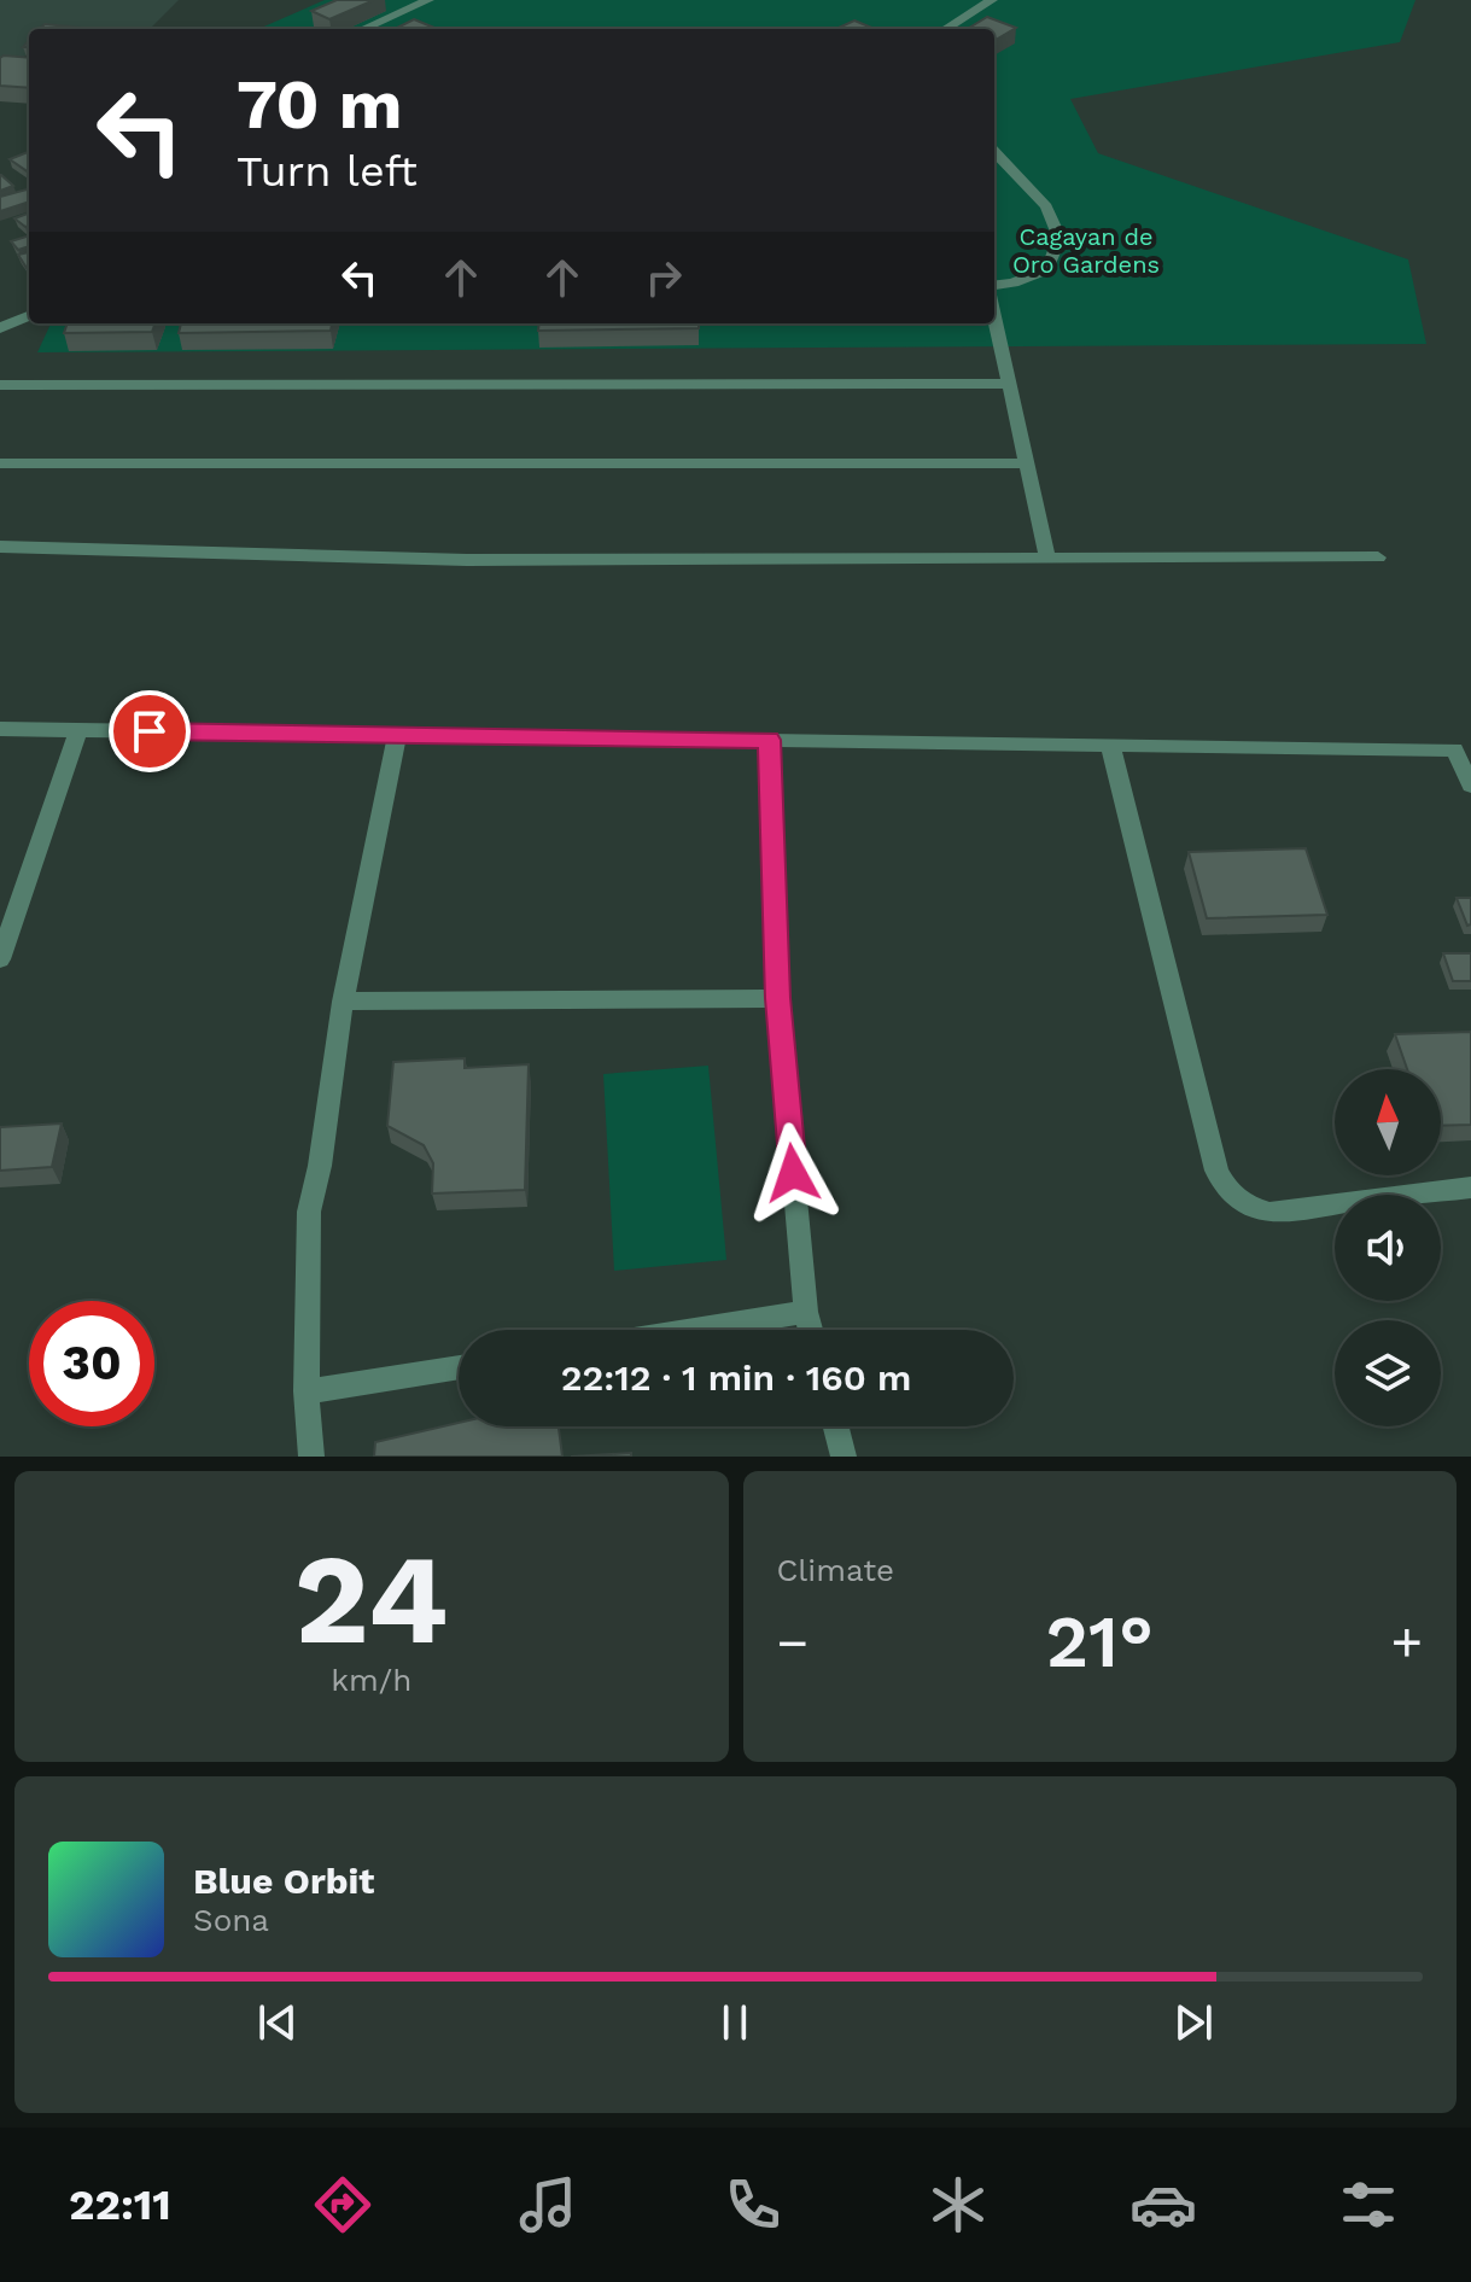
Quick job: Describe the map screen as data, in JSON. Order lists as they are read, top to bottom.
{
  "parks": ["Cagayan de Oro Gardens"],
  "north": "top",
  "page": {
    "turn": ["70 m", "Turn left"],
    "limit": "30",
    "trip": "22:12 · 1 min · 160 m",
    "tile": [
      ["24", "km/h"],
      "Climate"
    ],
    "heat": ["−", "21°", "+"],
    "song": ["Blue Orbit", "Sona"],
    "tabs": "22:11"
  }
}
